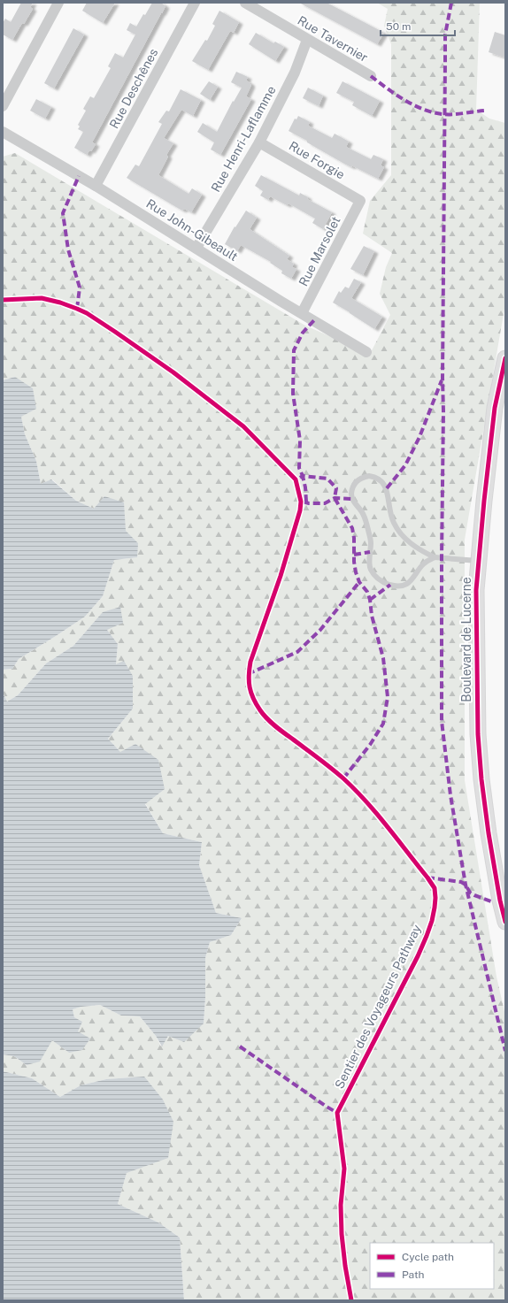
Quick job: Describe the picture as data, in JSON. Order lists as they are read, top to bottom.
{
  "streets": {
    "main road": ["Boulevard de Lucerne"],
    "street": [
      "Rue Tavernier",
      "Rue Deschênes",
      "Rue Henri-Laflamme",
      "Rue Forgie",
      "Rue John-Gibeault",
      "Rue Marsolet"
    ],
    "cycle path": ["Sentier des Voyageurs Pathway"]
  },
  "crossings": [
    ["Rue Tavernier", "Rue Henri-Laflamme"],
    ["Rue Deschênes", "Rue John-Gibeault"],
    ["Rue Henri-Laflamme", "Rue Forgie"],
    ["Rue Henri-Laflamme", "Rue John-Gibeault"],
    ["Rue Forgie", "Rue Marsolet"],
    ["Rue John-Gibeault", "Rue Marsolet"]
  ],
  "legend": ["Cycle path", "Path"],
  "scale_bar": "50 m"
}
